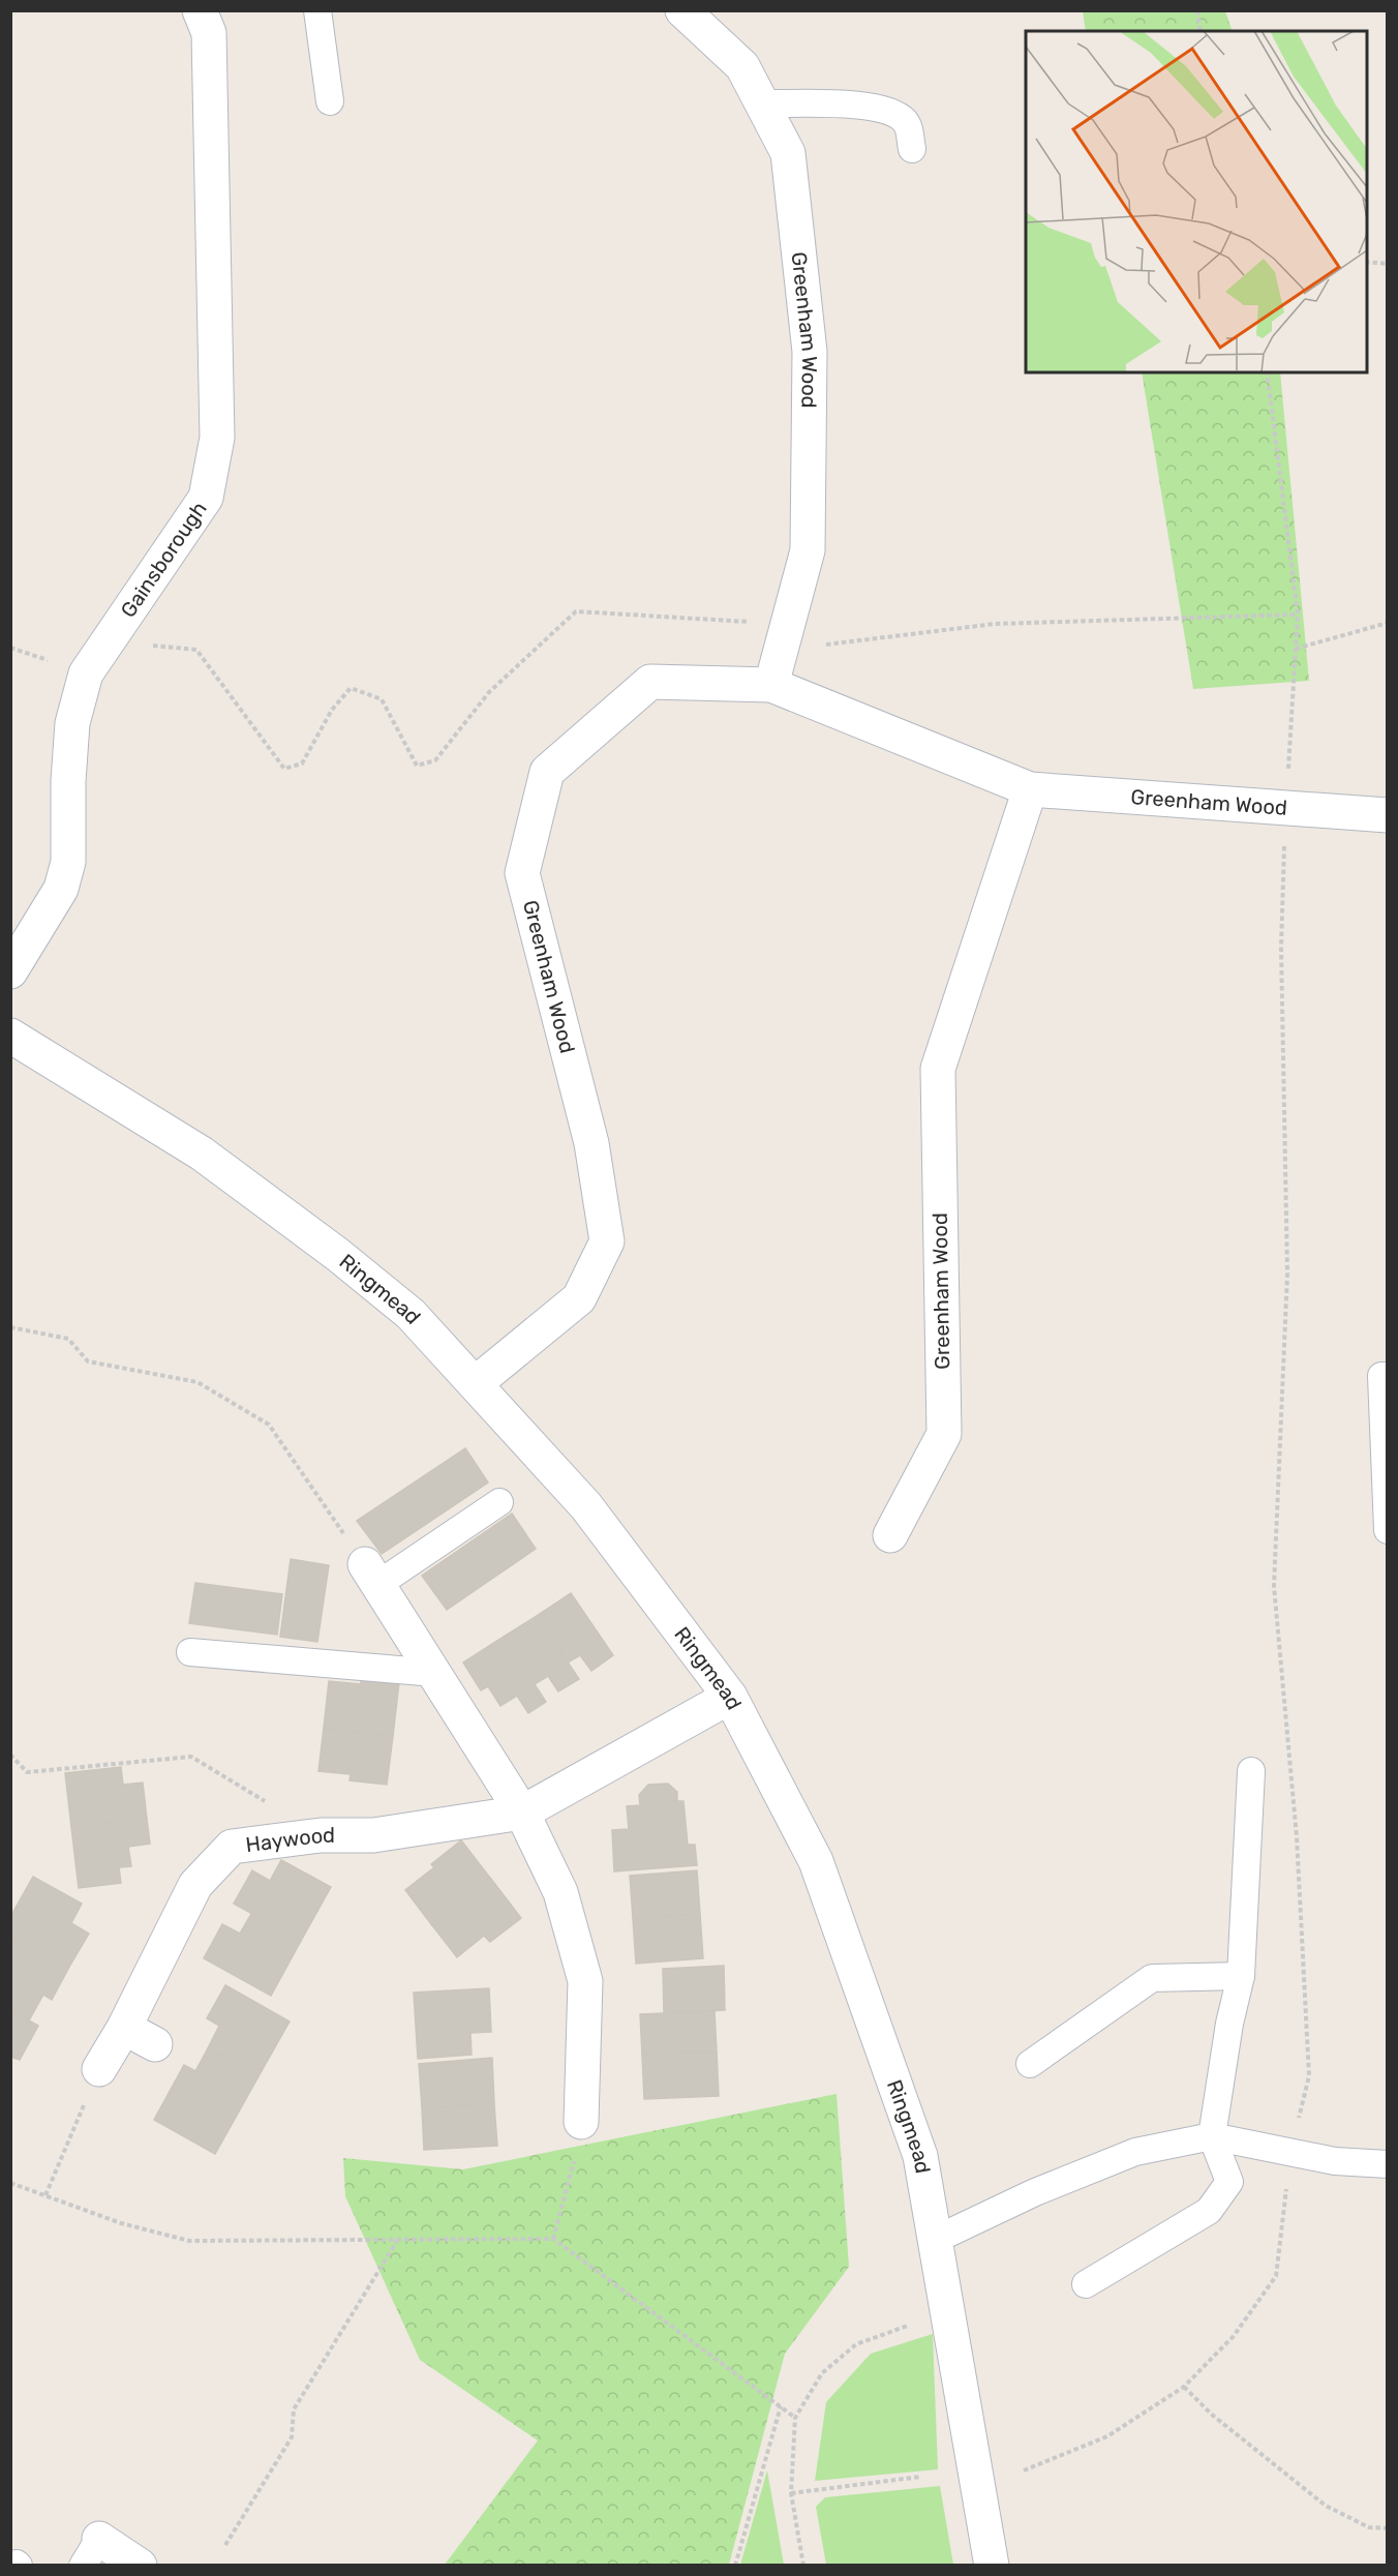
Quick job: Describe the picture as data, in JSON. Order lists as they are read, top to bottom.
{
  "streets": {
    "street": [
      "Greenham Wood",
      "Gainsborough",
      "Ringmead",
      "Haywood"
    ]
  },
  "crossings": [
    ["Greenham Wood", "Ringmead"],
    ["Ringmead", "Haywood"]
  ]
}
